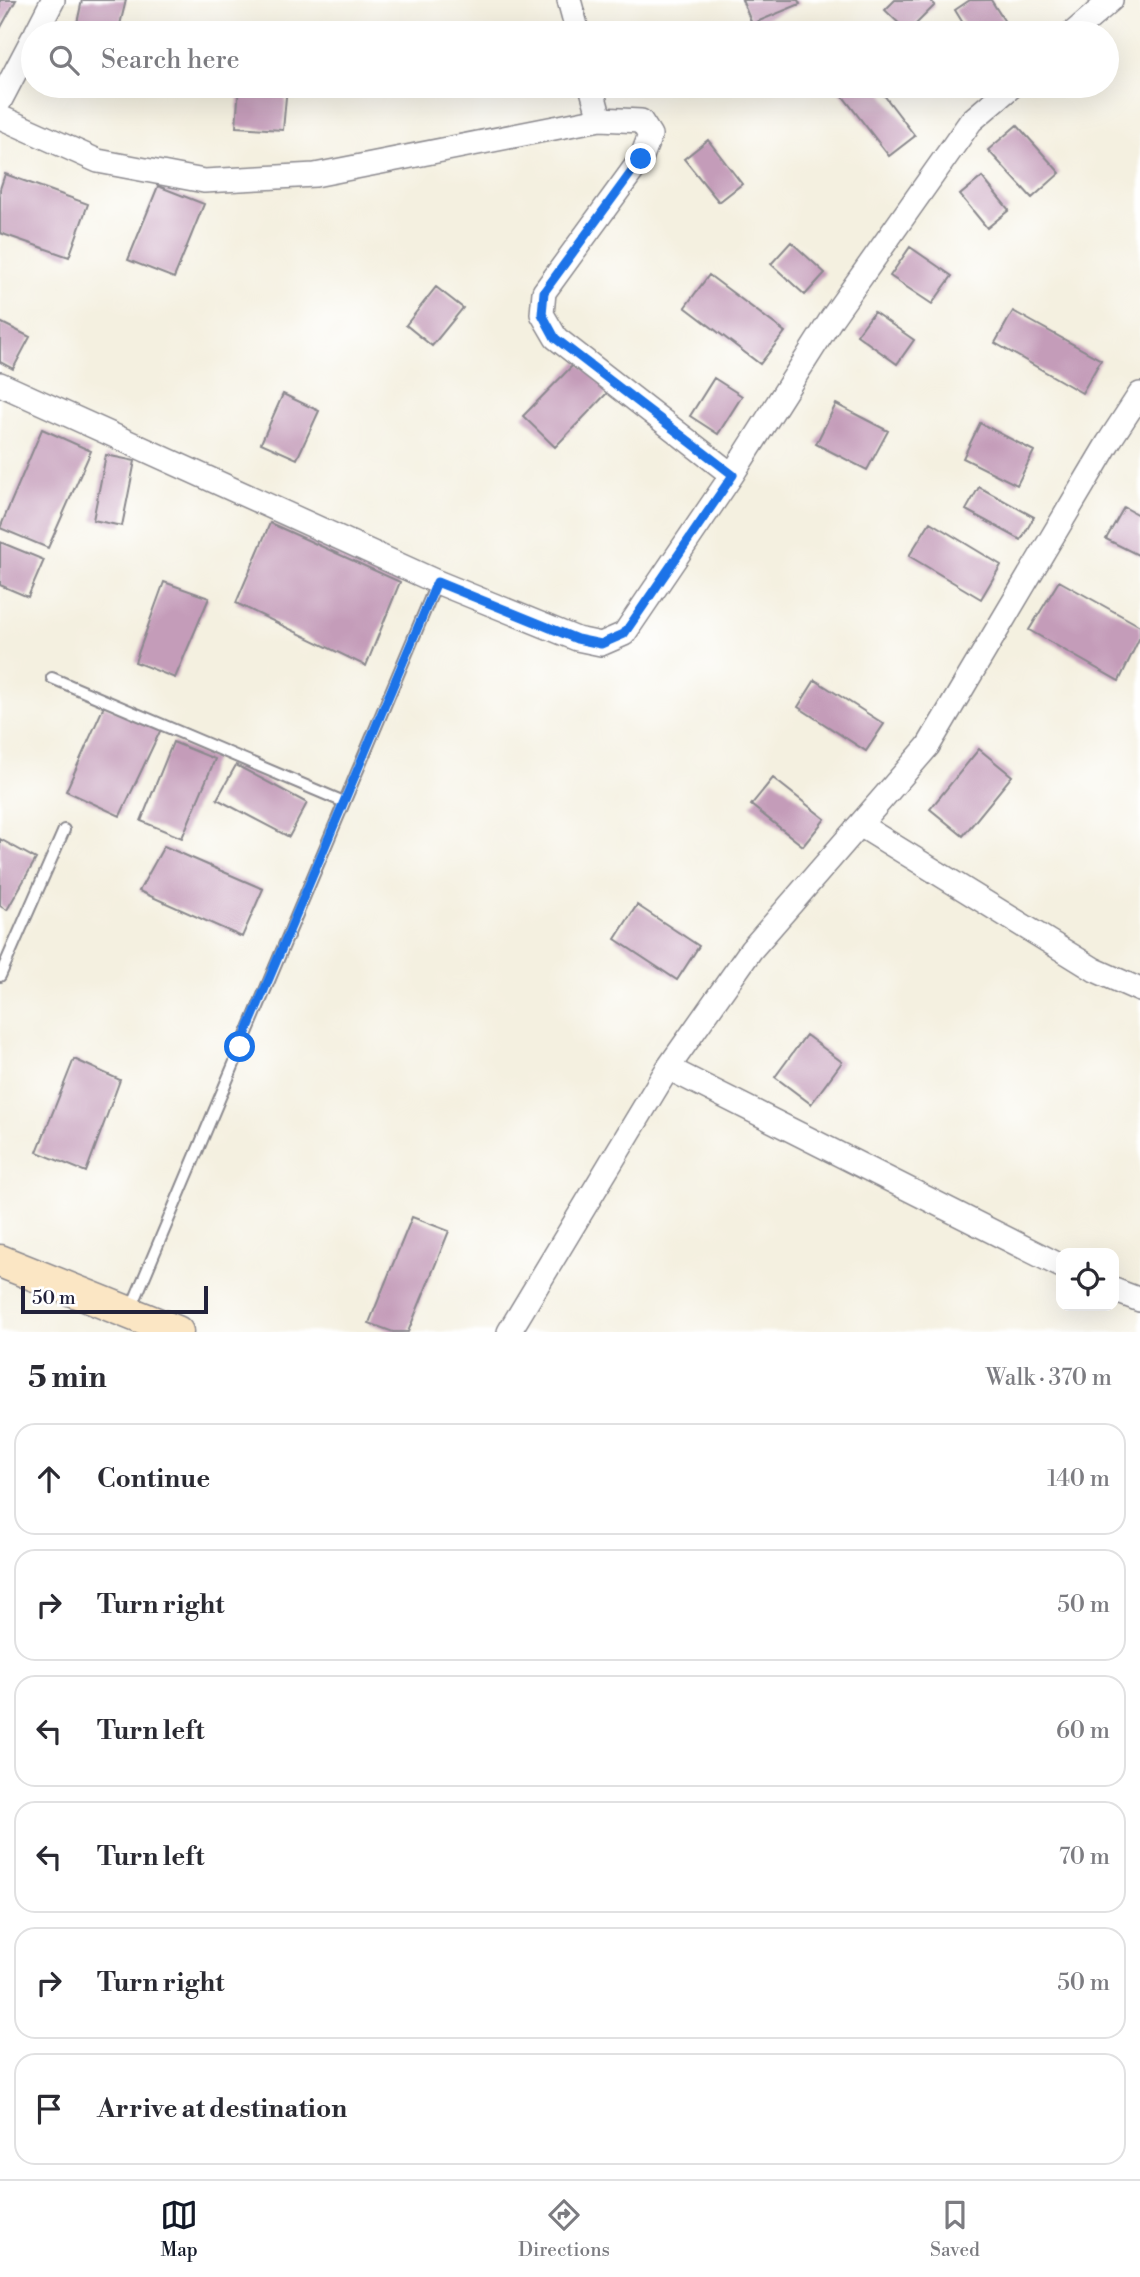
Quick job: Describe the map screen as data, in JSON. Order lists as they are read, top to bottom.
{
  "scale_bar": "50 m",
  "page": {
    "search": "Search here",
    "scale": "50 m",
    "heading": ["5 min", "Walk · 370 m"],
    "list": [
      ["Continue", "140 m"],
      ["Turn right", "50 m"],
      ["Turn left", "60 m"],
      ["Turn left", "70 m"],
      ["Turn right", "50 m"],
      "Arrive at destination"
    ],
    "nav": ["Map", "Directions", "Saved"]
  }
}
